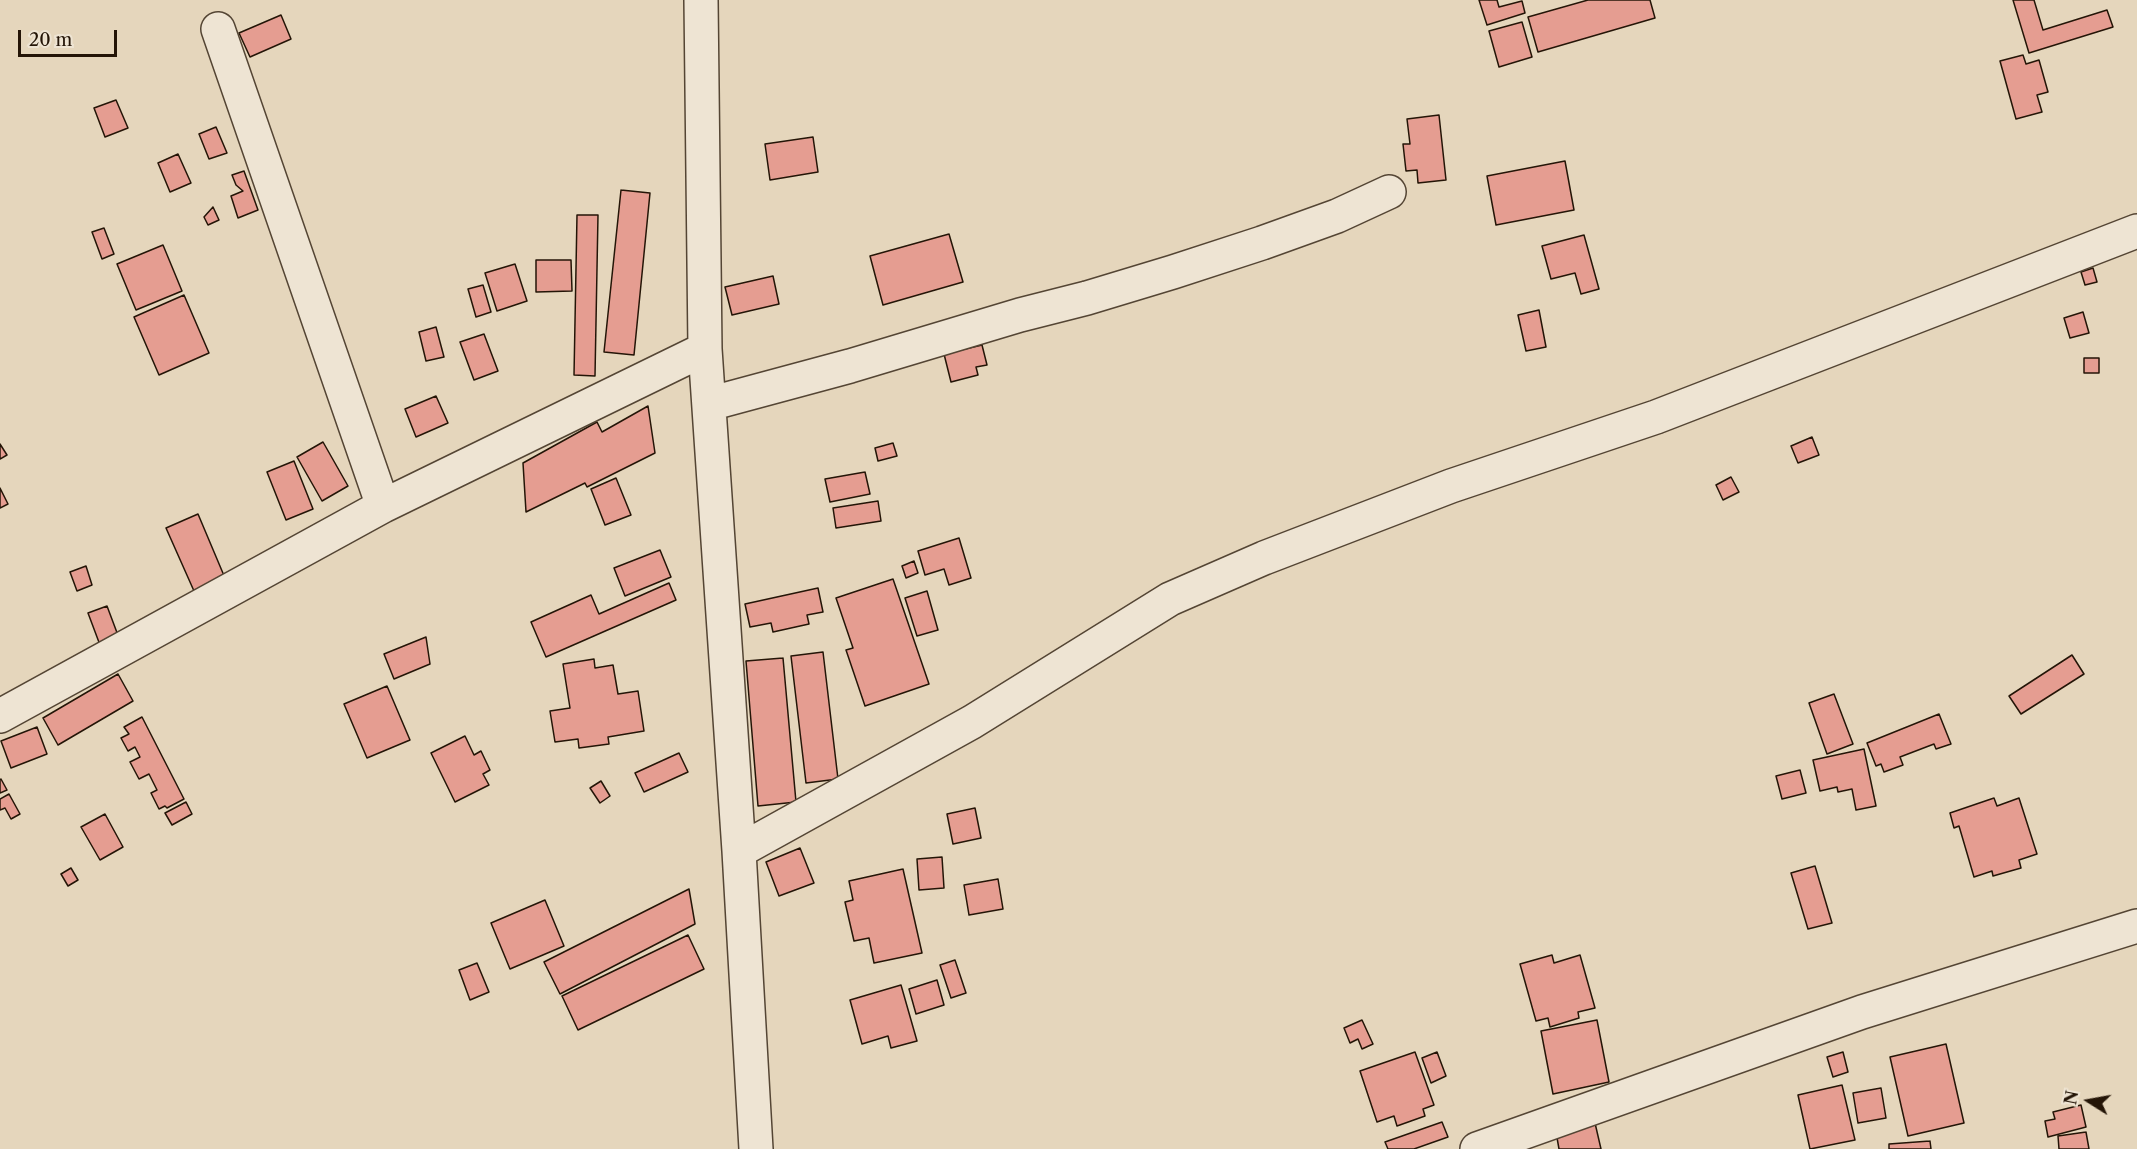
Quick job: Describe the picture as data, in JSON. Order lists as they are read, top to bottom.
{
  "scale_bar": "20 m",
  "north": "left"
}
